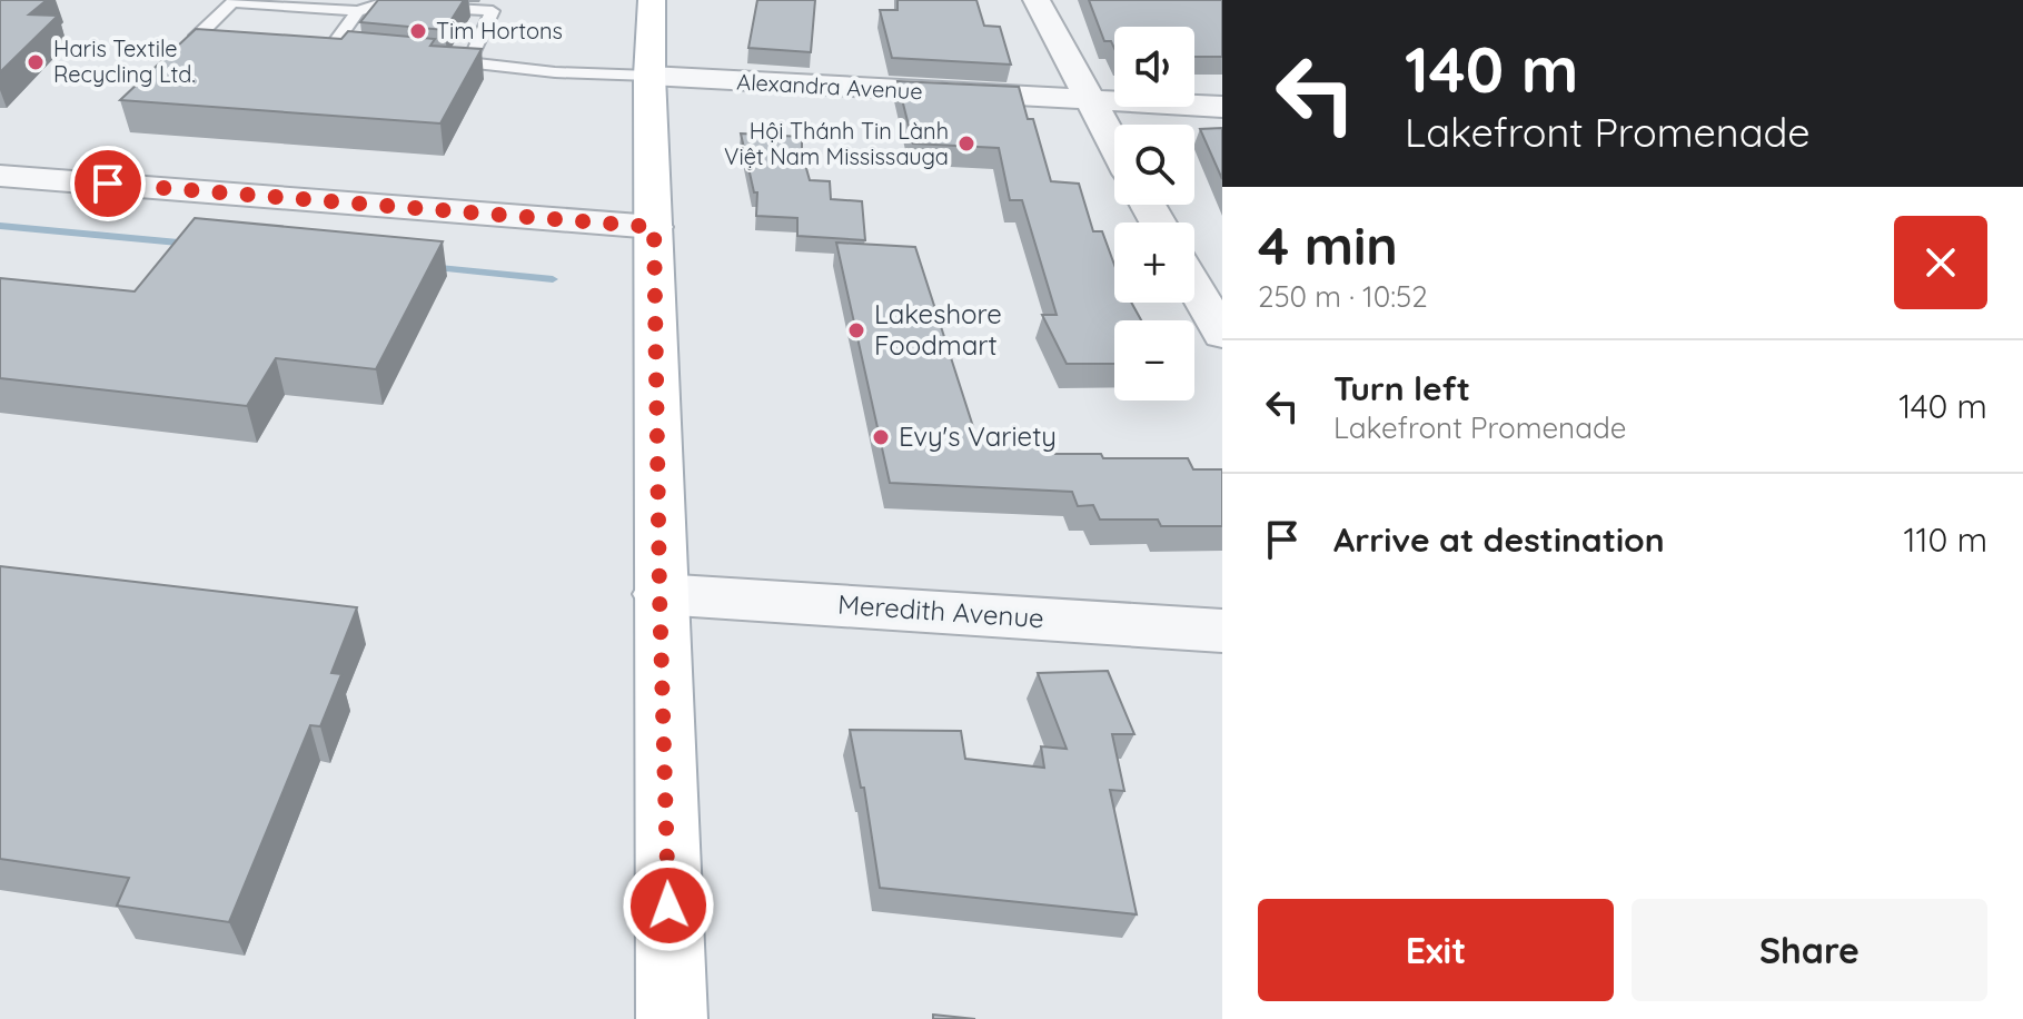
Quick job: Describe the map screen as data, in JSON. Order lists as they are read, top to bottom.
{
  "streets": {
    "street": ["Alexandra Avenue", "Meredith Avenue"]
  },
  "places": [
    "Tim Hortons",
    "Haris Textile Recycling Ltd.",
    "Hội Thánh Tin Lành Việt Nam Mississauga",
    "Lakeshore Foodmart",
    "Evy's Variety"
  ],
  "page": {
    "turn": ["140 m", "Lakefront Promenade"],
    "map_buttons": ["+", "−"],
    "heading": ["4 min", "250 m · 10:52"],
    "list": [
      {
        "name": "Turn left",
        "note": "Lakefront Promenade",
        "value": "140 m"
      },
      {
        "name": "Arrive at destination",
        "value": "110 m"
      }
    ],
    "buttons": ["Exit", "Share"]
  }
}
